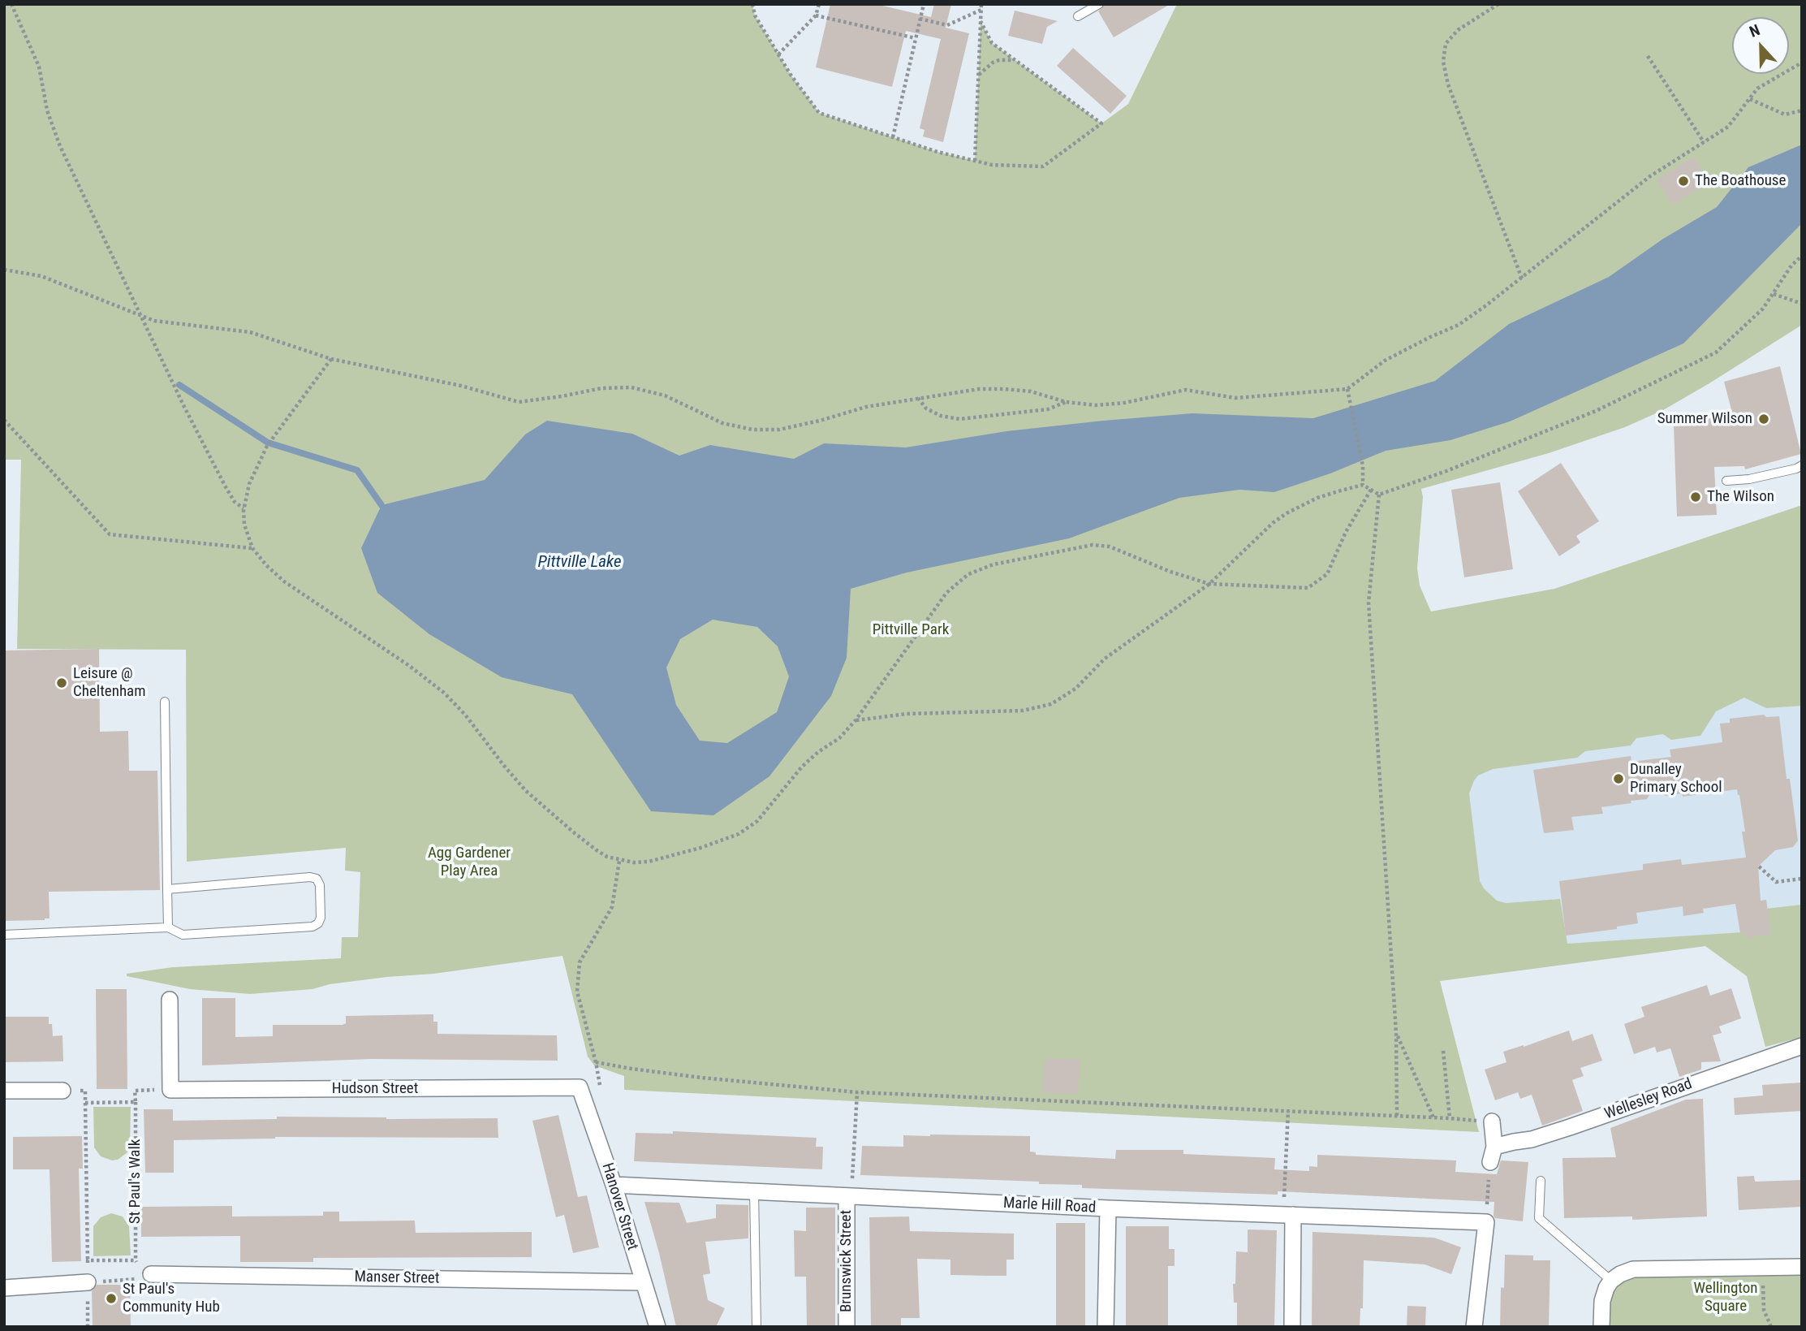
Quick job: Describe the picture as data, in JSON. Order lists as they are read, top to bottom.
{
  "streets": {
    "street": [
      "Hudson Street",
      "Wellesley Road",
      "Marle Hill Road",
      "Hanover Street",
      "Brunswick Street",
      "Manser Street"
    ],
    "path": ["St Paul's Walk"]
  },
  "crossings": [
    ["Hudson Street", "Hanover Street"],
    ["Marle Hill Road", "Hanover Street"],
    ["Marle Hill Road", "Brunswick Street"],
    ["Hanover Street", "Manser Street"]
  ],
  "water": ["Pittville Lake"],
  "parks": ["Pittville Park", "Agg Gardener Play Area", "Wellington Square"],
  "places": [
    "The Boathouse",
    "Summer Wilson",
    "The Wilson",
    "Leisure @ Cheltenham",
    "Dunalley Primary School",
    "St Paul's Community Hub"
  ],
  "north": "top"
}
